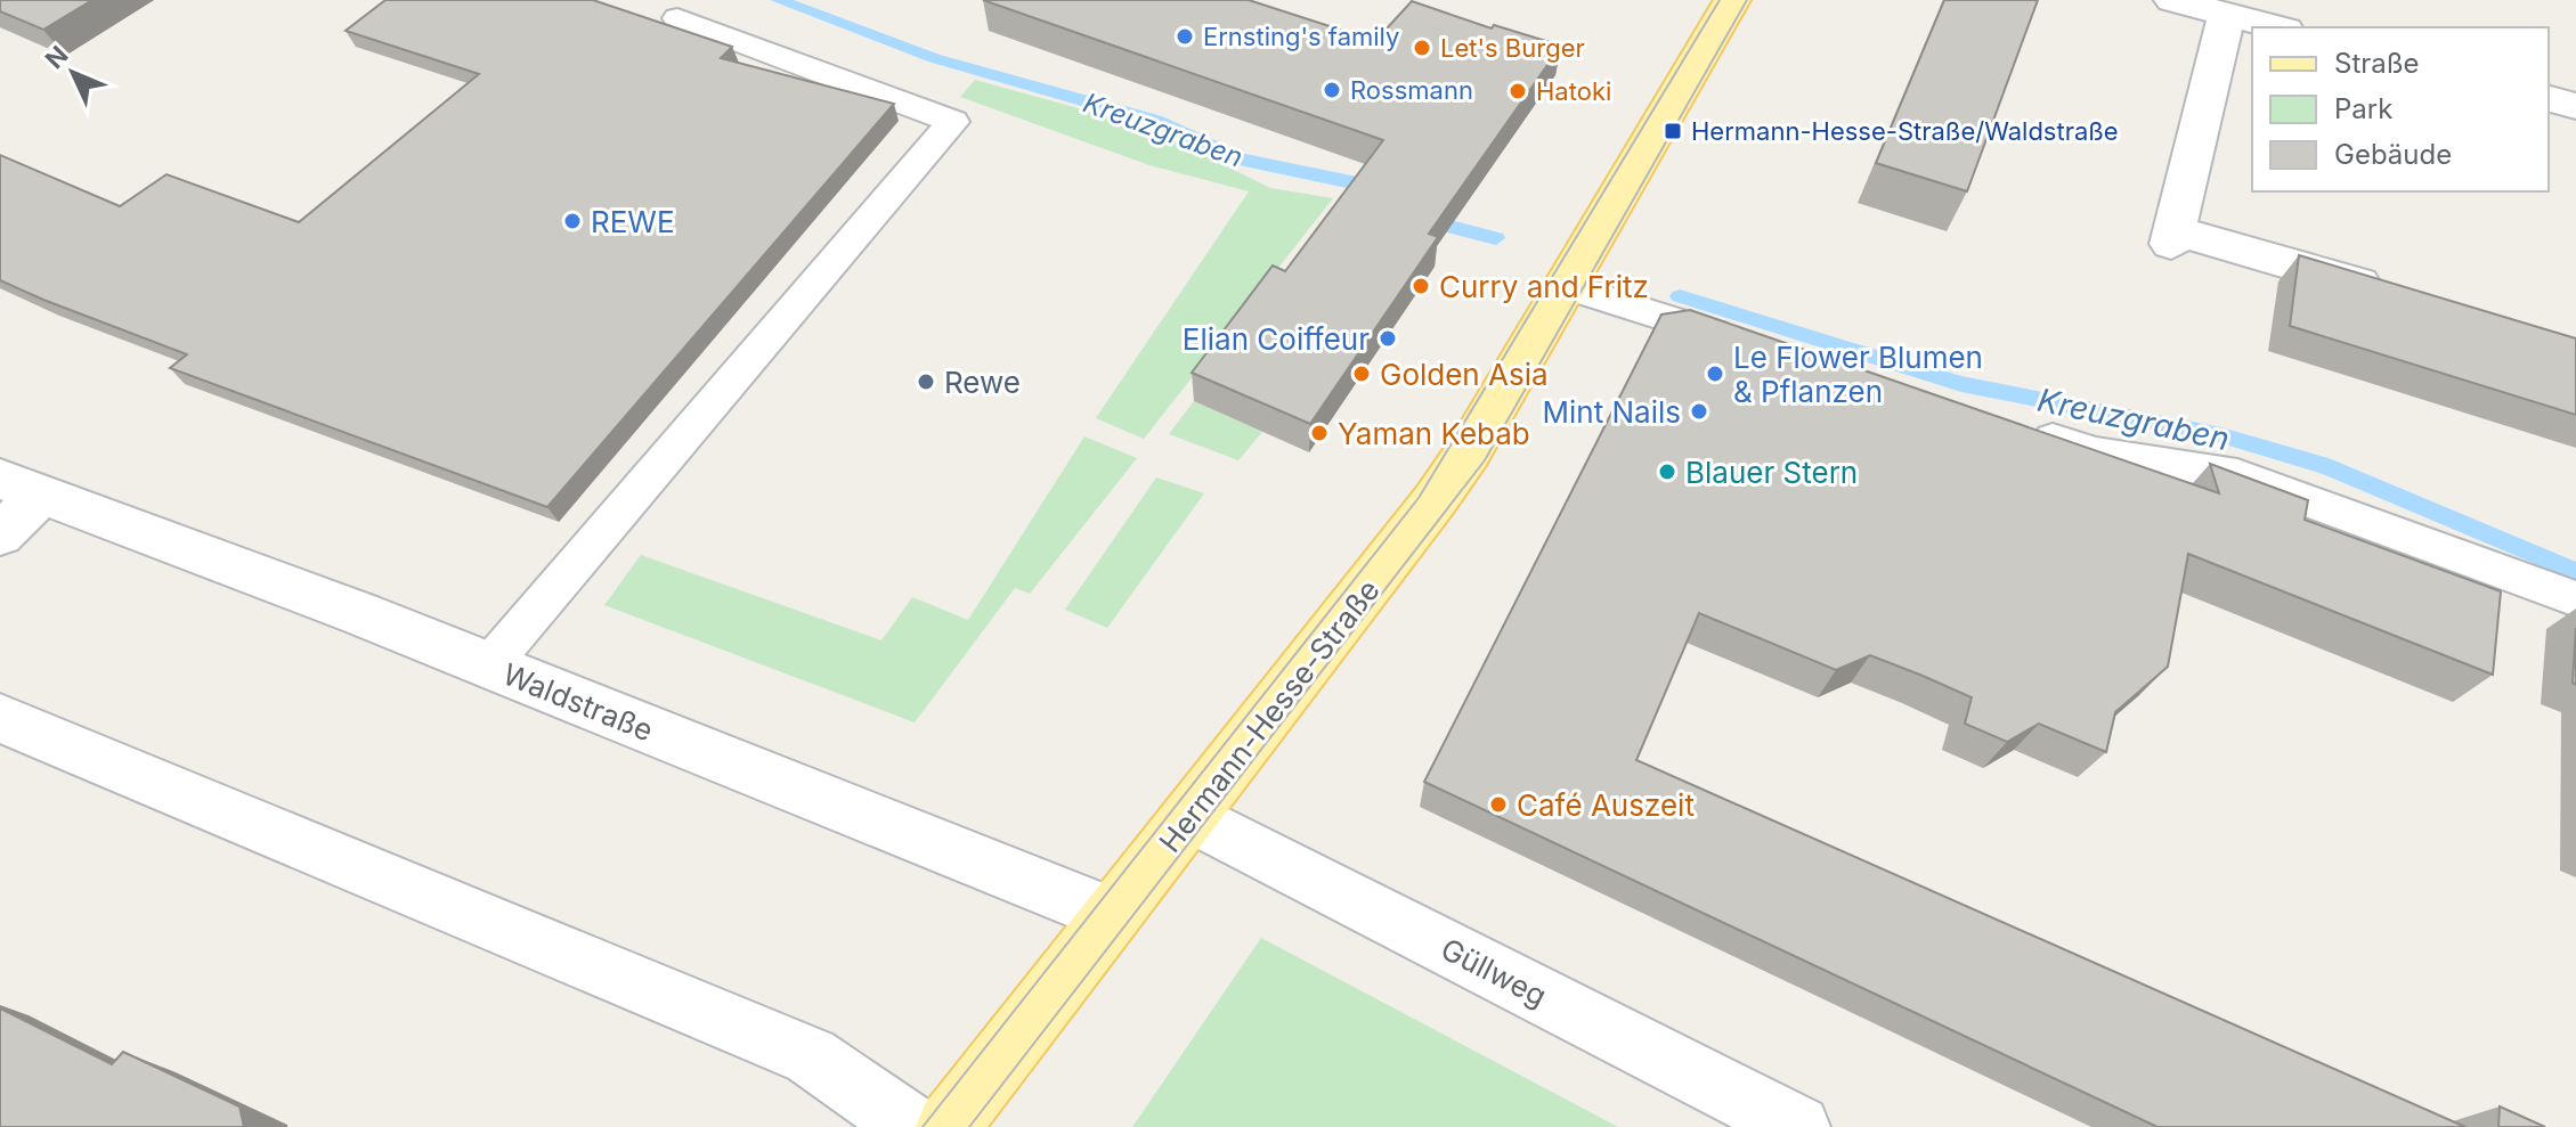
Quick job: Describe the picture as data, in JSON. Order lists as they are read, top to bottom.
{
  "streets": {
    "main road": ["Hermann-Hesse-Straße"],
    "street": ["Waldstraße", "Güllweg"]
  },
  "crossings": [
    ["Waldstraße", "Hermann-Hesse-Straße"],
    ["Hermann-Hesse-Straße", "Güllweg"]
  ],
  "water": ["Kreuzgraben"],
  "places": {
    "other": [
      "Ernsting's family",
      "Let's Burger",
      "Rossmann",
      "Hatoki",
      "REWE",
      "Curry and Fritz",
      "Elian Coiffeur",
      "Golden Asia",
      "Le Flower Blumen & Pflanzen",
      "Rewe",
      "Mint Nails",
      "Yaman Kebab",
      "Blauer Stern",
      "Café Auszeit"
    ],
    "transit": ["Hermann-Hesse-Straße/Waldstraße"]
  },
  "legend": ["Straße", "Park", "Gebäude"],
  "north": "top left"
}
